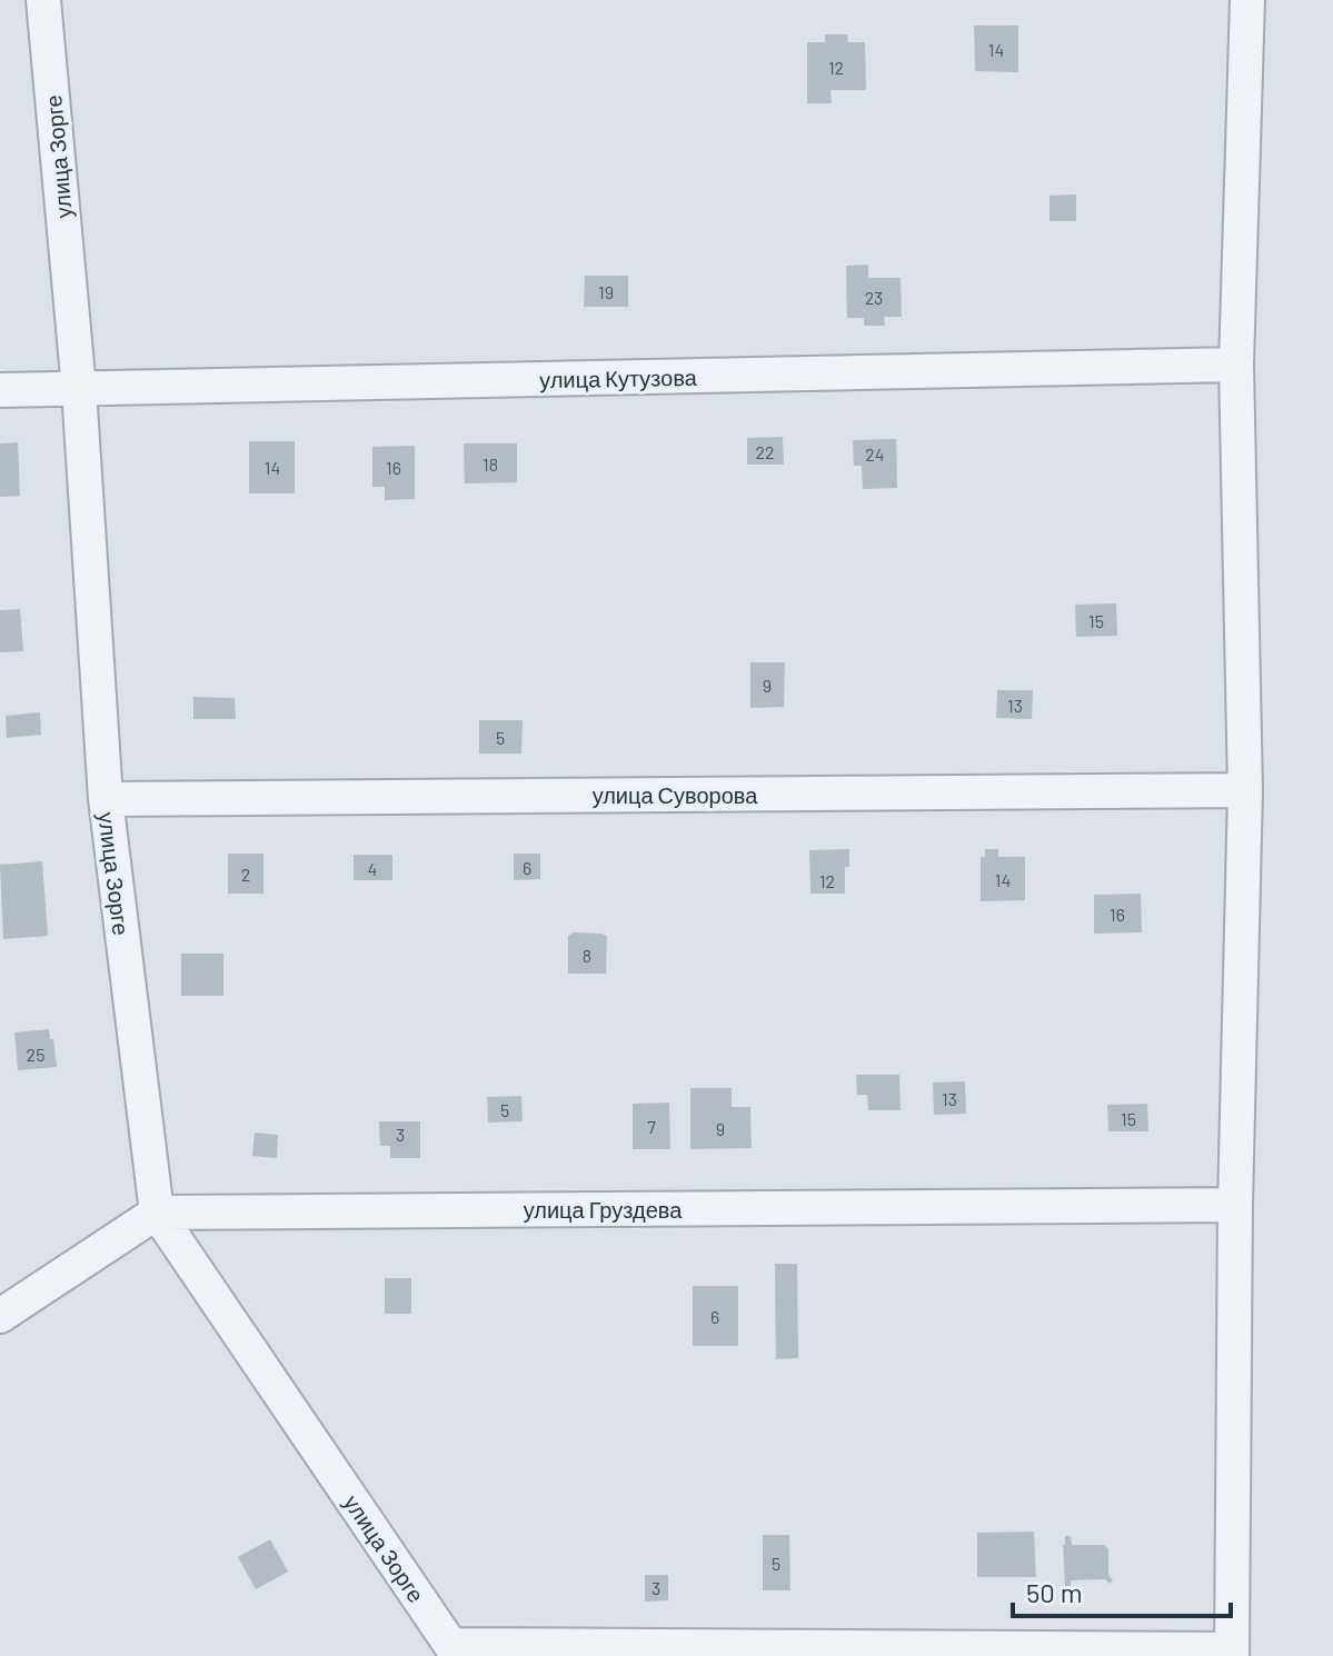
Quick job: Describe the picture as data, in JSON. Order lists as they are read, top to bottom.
{
  "streets": {
    "street": [
      "улица Зорге",
      "улица Кутузова",
      "улица Суворова",
      "улица Груздева"
    ]
  },
  "crossings": [
    ["улица Зорге", "улица Кутузова"],
    ["улица Зорге", "улица Суворова"],
    ["улица Зорге", "улица Груздева"]
  ],
  "house_numbers": [
    "14",
    "12",
    "19",
    "23",
    "22",
    "24",
    "18",
    "14",
    "16",
    "15",
    "9",
    "13",
    "5",
    "6",
    "4",
    "2",
    "14",
    "12",
    "16",
    "8",
    "25",
    "13",
    "5",
    "15",
    "7",
    "9",
    "3",
    "6",
    "5",
    "3"
  ],
  "scale_bar": "50 m"
}
